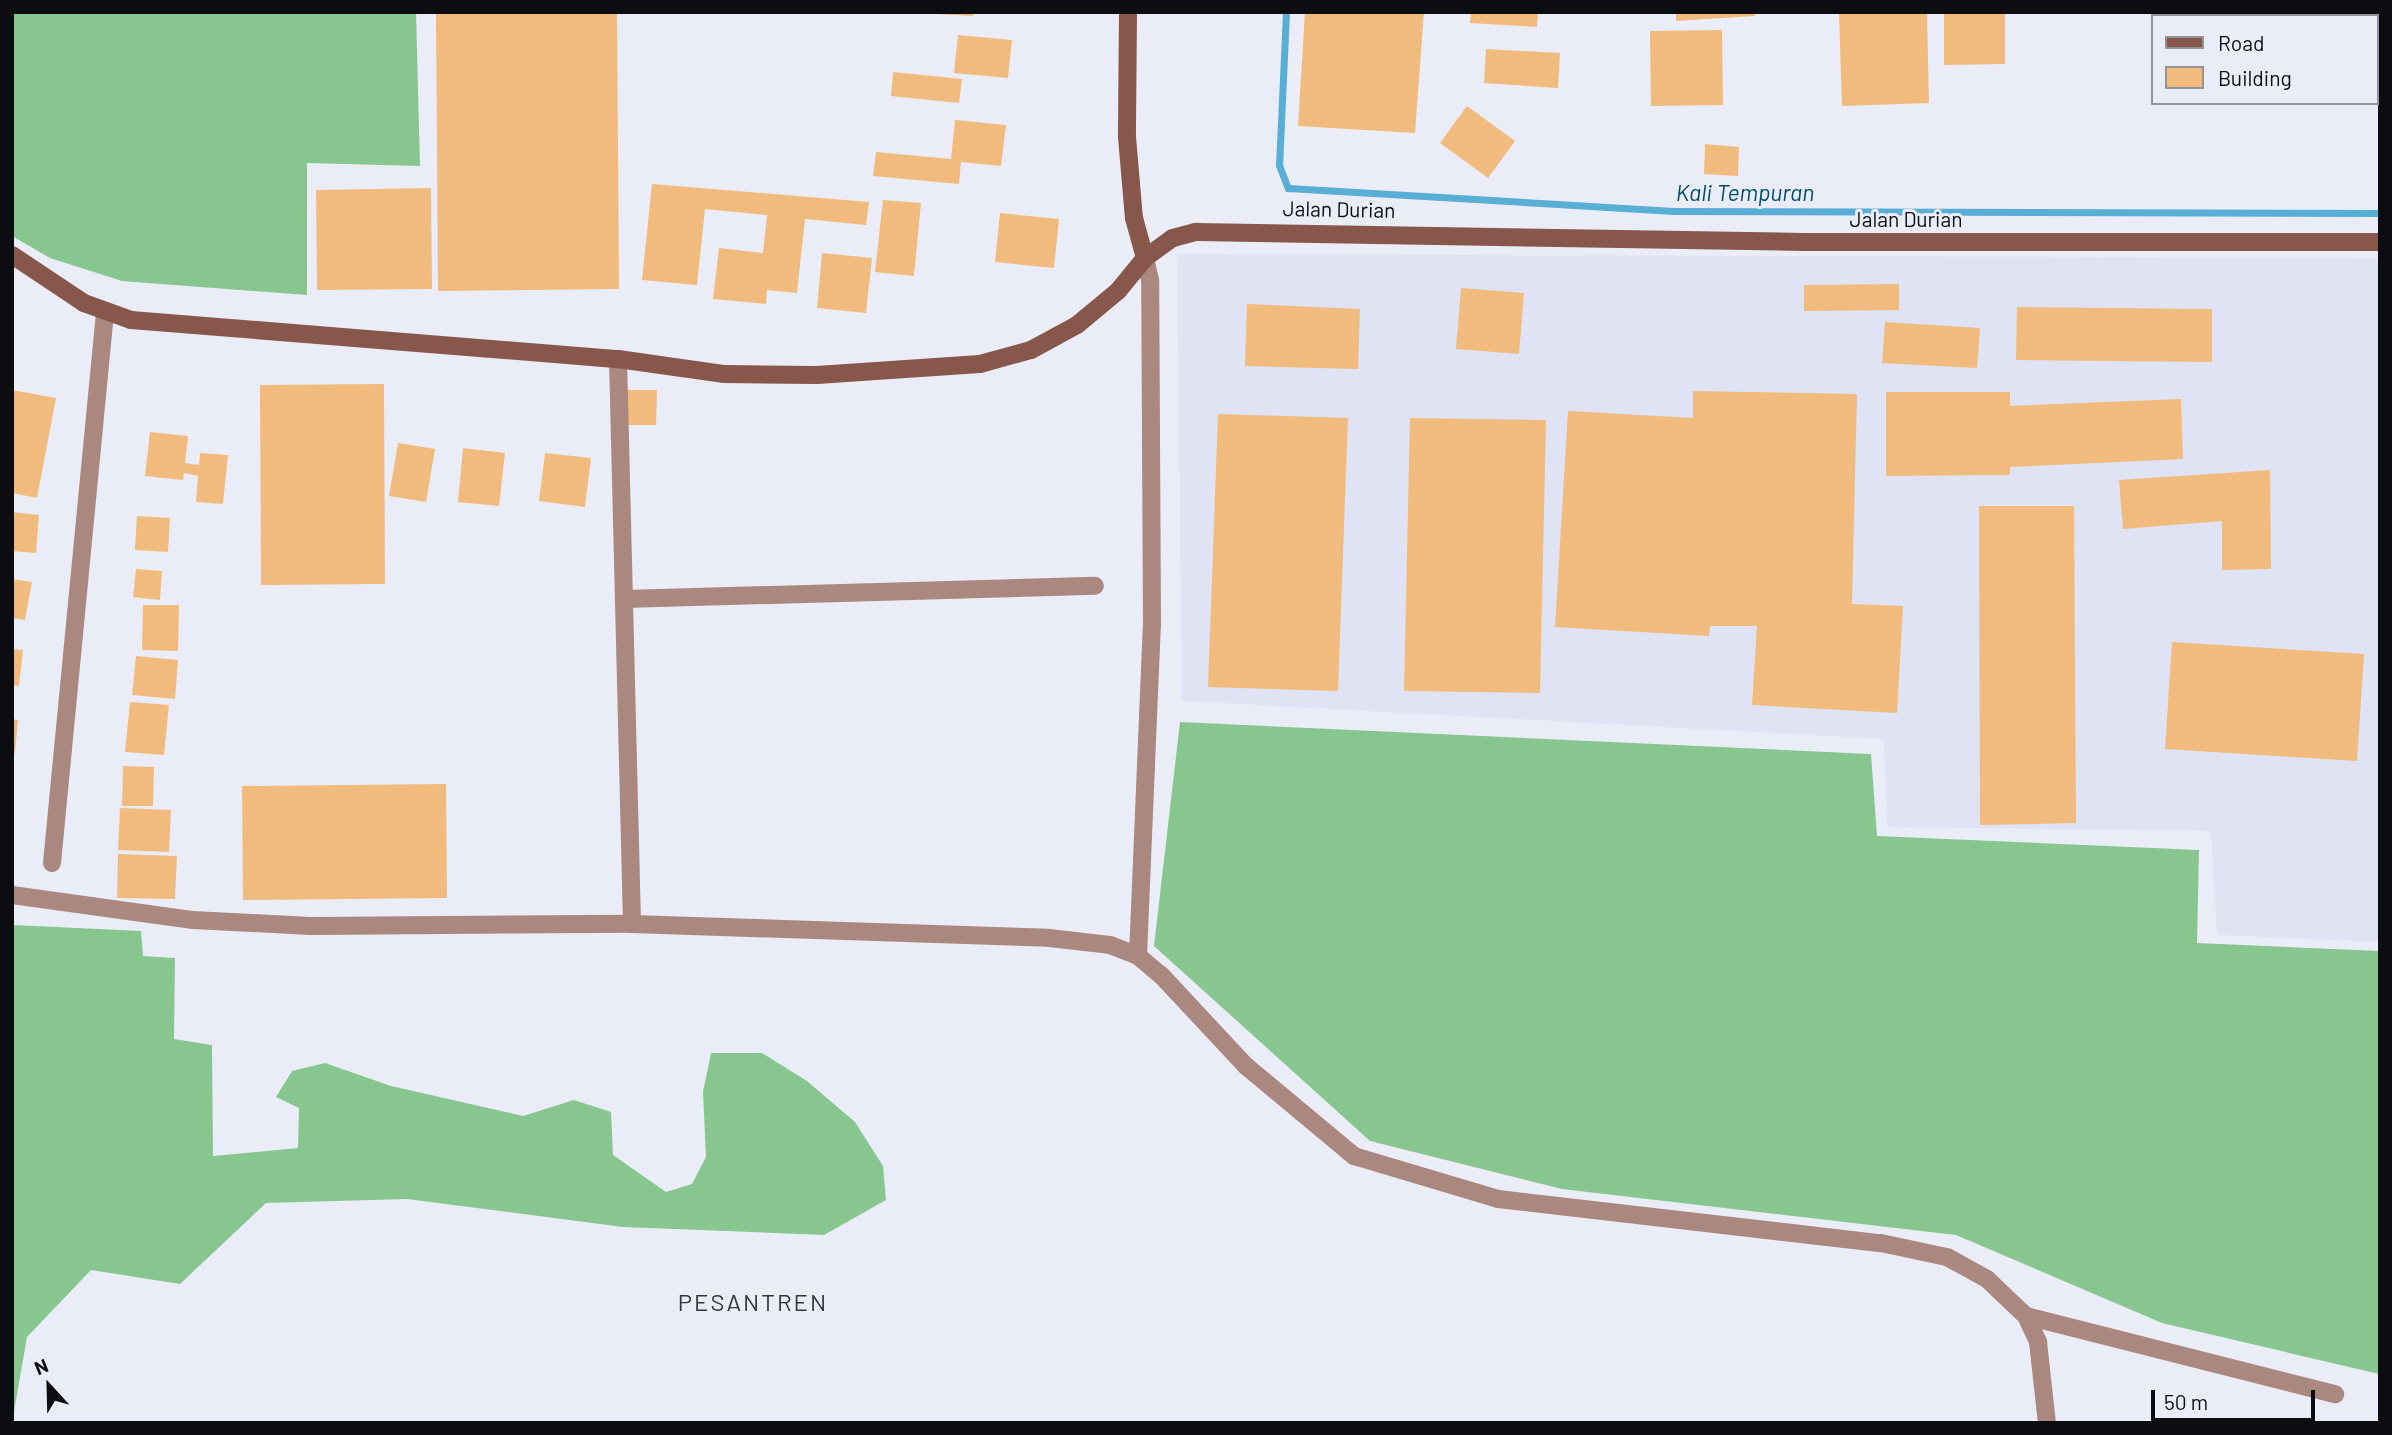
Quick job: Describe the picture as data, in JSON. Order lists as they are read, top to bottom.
{
  "streets": {
    "main road": ["Jalan Durian"]
  },
  "districts": ["PESANTREN"],
  "water": ["Kali Tempuran"],
  "legend": ["Road", "Building"],
  "scale_bar": "50 m",
  "north": "top"
}
